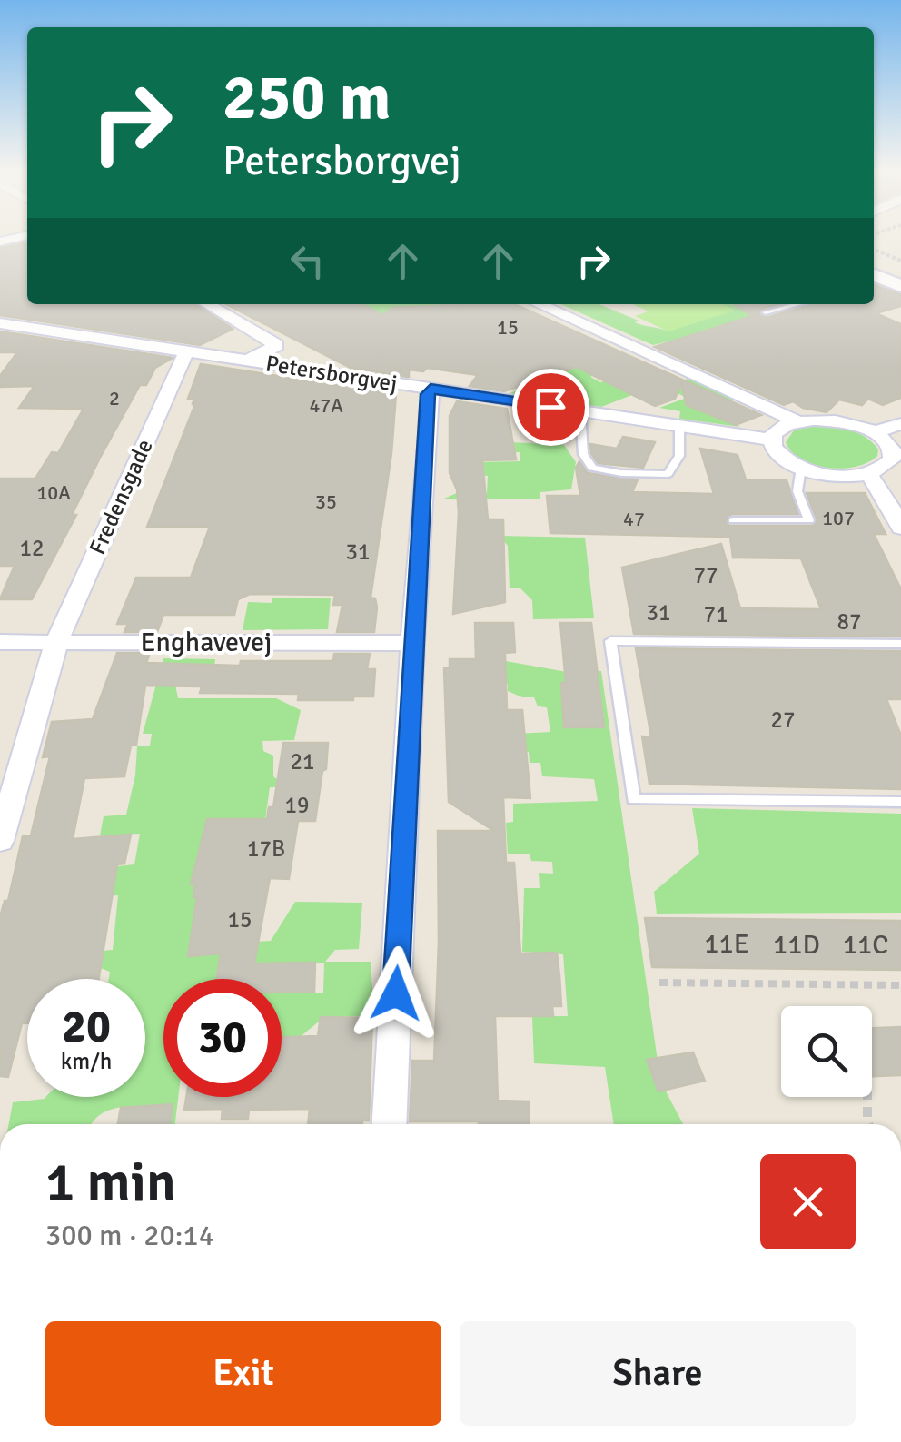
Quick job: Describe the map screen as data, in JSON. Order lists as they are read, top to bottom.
{
  "streets": {
    "street": ["Petersborgvej", "Fredensgade", "Enghavevej"]
  },
  "crossings": [
    ["Petersborgvej", "Fredensgade"],
    ["Fredensgade", "Enghavevej"]
  ],
  "house_numbers": [
    "15",
    "2",
    "47A",
    "10A",
    "35",
    "107",
    "47",
    "12",
    "31",
    "77",
    "31",
    "71",
    "87",
    "27",
    "21",
    "19",
    "17B",
    "15",
    "11E",
    "11D",
    "11C"
  ],
  "page": {
    "turn": ["250 m", "Petersborgvej"],
    "speed": "20 km/h",
    "limit": "30",
    "heading": ["1 min", "300 m · 20:14"],
    "buttons": ["Exit", "Share"]
  }
}
